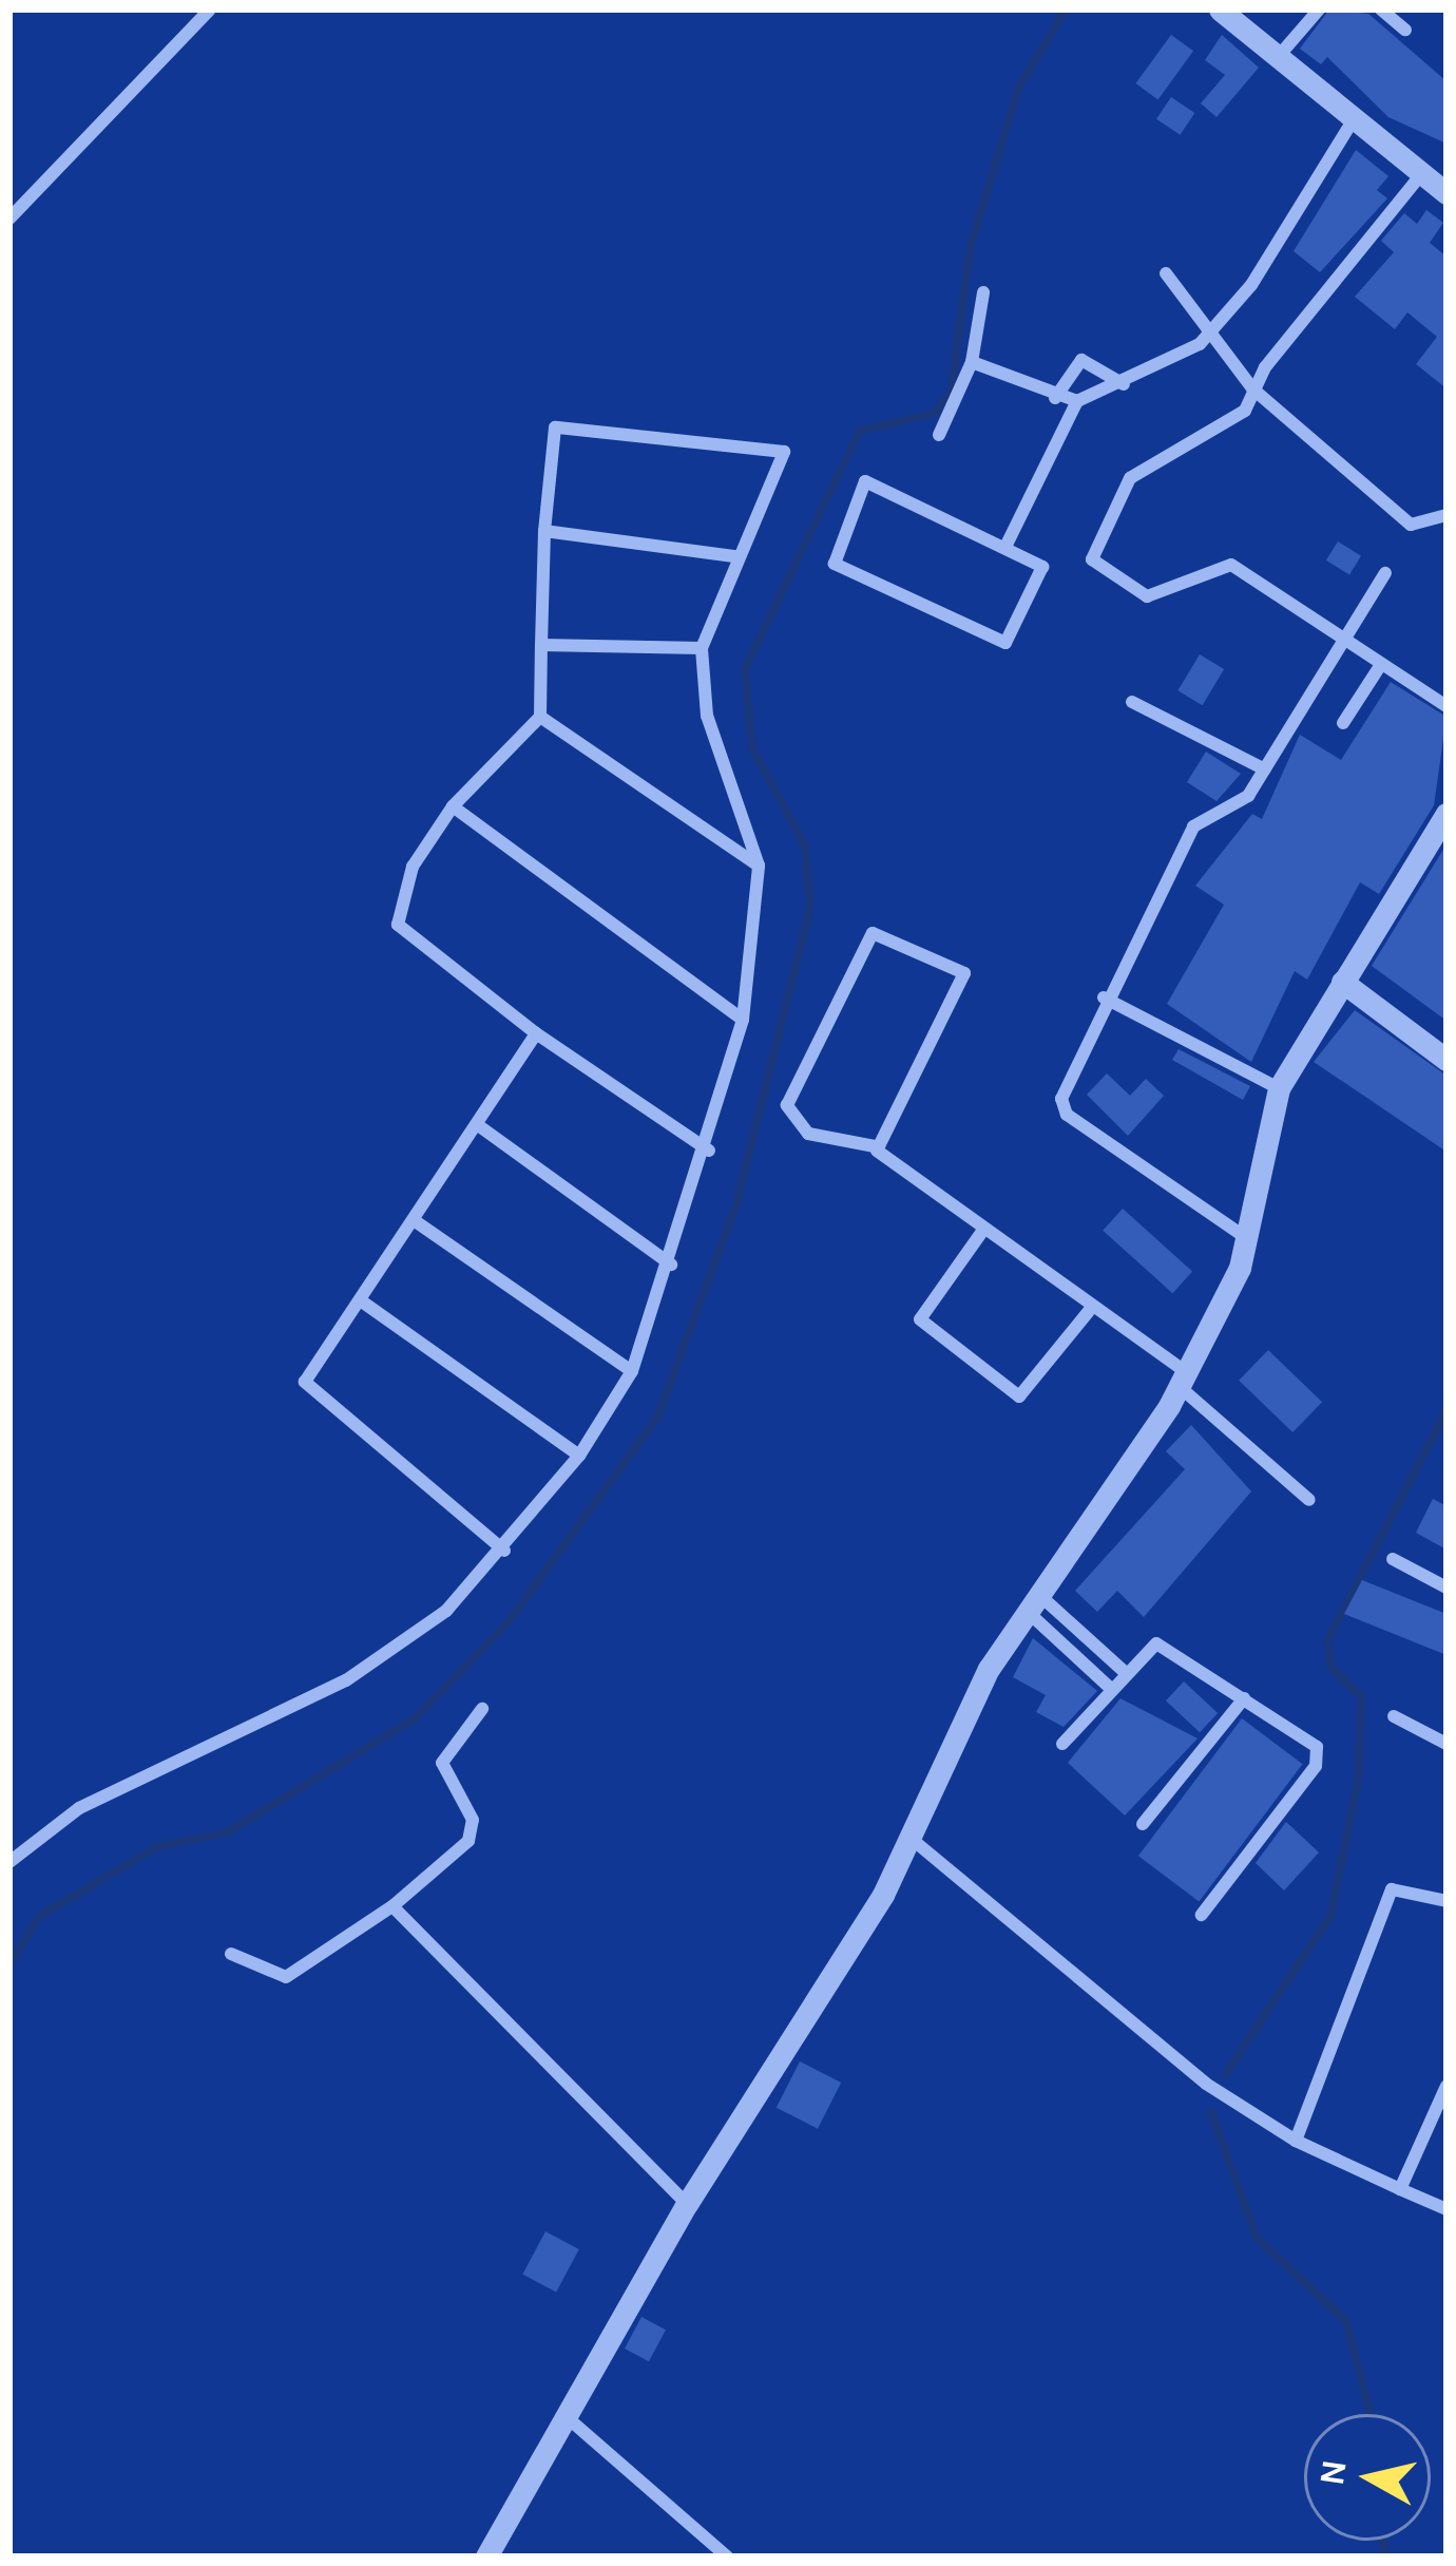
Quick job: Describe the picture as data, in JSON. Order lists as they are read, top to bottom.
{
  "north": "left"
}
